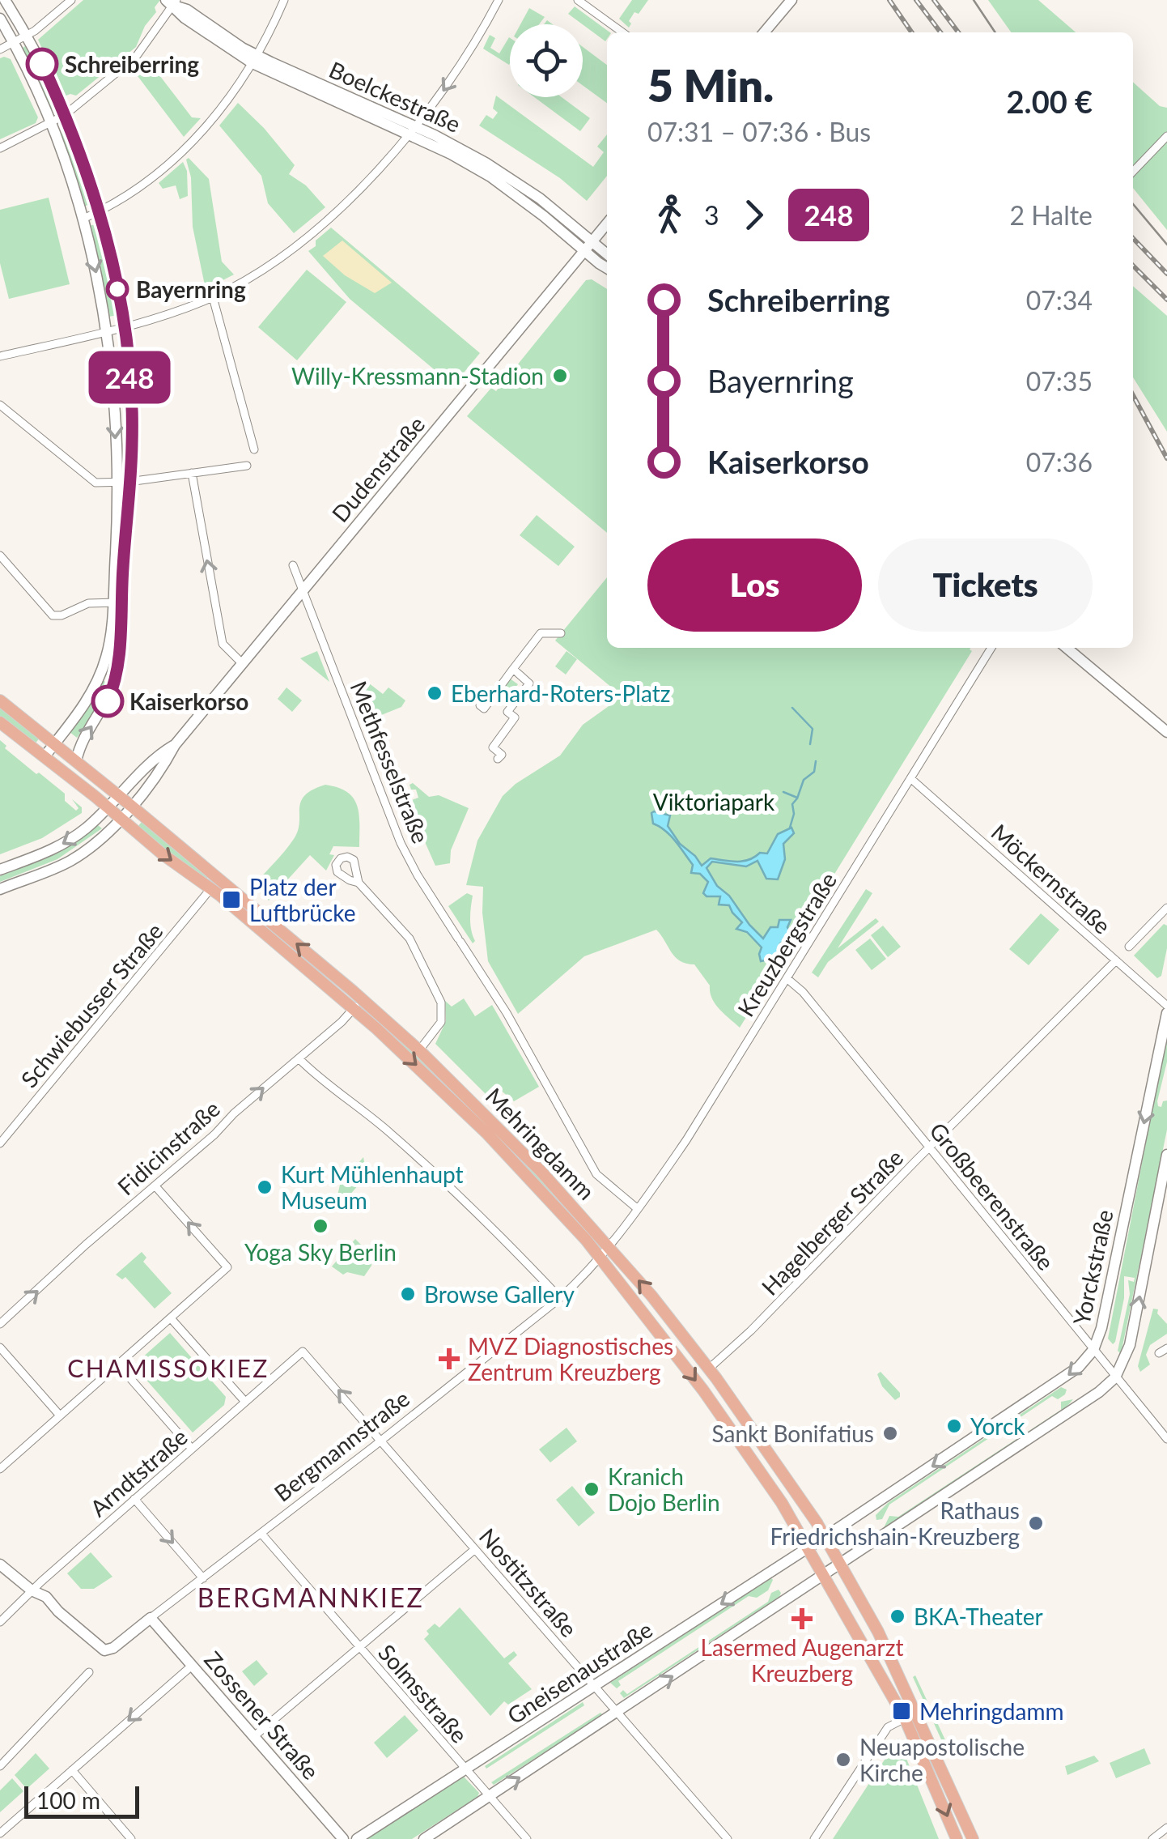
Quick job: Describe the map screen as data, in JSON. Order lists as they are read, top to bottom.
{
  "streets": {
    "main road": [
      "Boelckestraße",
      "Dudenstraße",
      "Mehringdamm",
      "Yorckstraße",
      "Bergmannstraße",
      "Gneisenaustraße",
      "Zossener Straße"
    ],
    "street": [
      "Methfesselstraße",
      "Möckernstraße",
      "Kreuzbergstraße",
      "Schwiebusser Straße",
      "Fidicinstraße",
      "Großbeerenstraße",
      "Hagelberger Straße",
      "Arndtstraße",
      "Nostitzstraße",
      "Solmsstraße"
    ]
  },
  "crossings": [
    ["Boelckestraße", "Dudenstraße"],
    ["Dudenstraße", "Methfesselstraße"],
    ["Dudenstraße", "Mehringdamm"],
    ["Methfesselstraße", "Kreuzbergstraße"],
    ["Möckernstraße", "Kreuzbergstraße"],
    ["Möckernstraße", "Hagelberger Straße"],
    ["Kreuzbergstraße", "Mehringdamm"],
    ["Kreuzbergstraße", "Großbeerenstraße"],
    ["Kreuzbergstraße", "Bergmannstraße"],
    ["Schwiebusser Straße", "Mehringdamm"],
    ["Mehringdamm", "Fidicinstraße"],
    ["Mehringdamm", "Hagelberger Straße"],
    ["Mehringdamm", "Yorckstraße"],
    ["Mehringdamm", "Bergmannstraße"],
    ["Mehringdamm", "Gneisenaustraße"],
    ["Großbeerenstraße", "Hagelberger Straße"],
    ["Großbeerenstraße", "Yorckstraße"],
    ["Yorckstraße", "Gneisenaustraße"],
    ["Bergmannstraße", "Arndtstraße"],
    ["Bergmannstraße", "Nostitzstraße"],
    ["Bergmannstraße", "Solmsstraße"],
    ["Bergmannstraße", "Zossener Straße"],
    ["Arndtstraße", "Nostitzstraße"],
    ["Nostitzstraße", "Gneisenaustraße"],
    ["Gneisenaustraße", "Solmsstraße"]
  ],
  "one_way": ["Fidicinstraße"],
  "districts": ["CHAMISSOKIEZ", "BERGMANNKIEZ"],
  "parks": ["Viktoriapark"],
  "places": {
    "other": [
      "Schreiberring",
      "Bayernring",
      "Willy-Kressmann-Stadion",
      "Eberhard-Roters-Platz",
      "Kaiserkorso",
      "Kurt Mühlenhaupt Museum",
      "Yoga Sky Berlin",
      "Browse Gallery",
      "Yorck",
      "Sankt Bonifatius",
      "Kranich Dojo Berlin",
      "Rathaus Friedrichshain-Kreuzberg",
      "BKA-Theater",
      "Neuapostolische Kirche"
    ],
    "transit": ["Platz der Luftbrücke", "Mehringdamm"],
    "health": ["MVZ Diagnostisches Zentrum Kreuzberg", "Lasermed Augenarzt Kreuzberg"]
  },
  "lines": ["bus line 248"],
  "scale_bar": "100 m",
  "page": {
    "on_map": "248",
    "heading": ["5 Min.", "07:31 – 07:36 · Bus", "2.00 €"],
    "legs": ["3", "248", "2 Halte"],
    "list": [
      {
        "name": "Schreiberring",
        "value": "07:34"
      },
      {
        "name": "Bayernring",
        "value": "07:35"
      },
      {
        "name": "Kaiserkorso",
        "value": "07:36"
      }
    ],
    "buttons": ["Los", "Tickets"],
    "scale": "100 m"
  }
}
